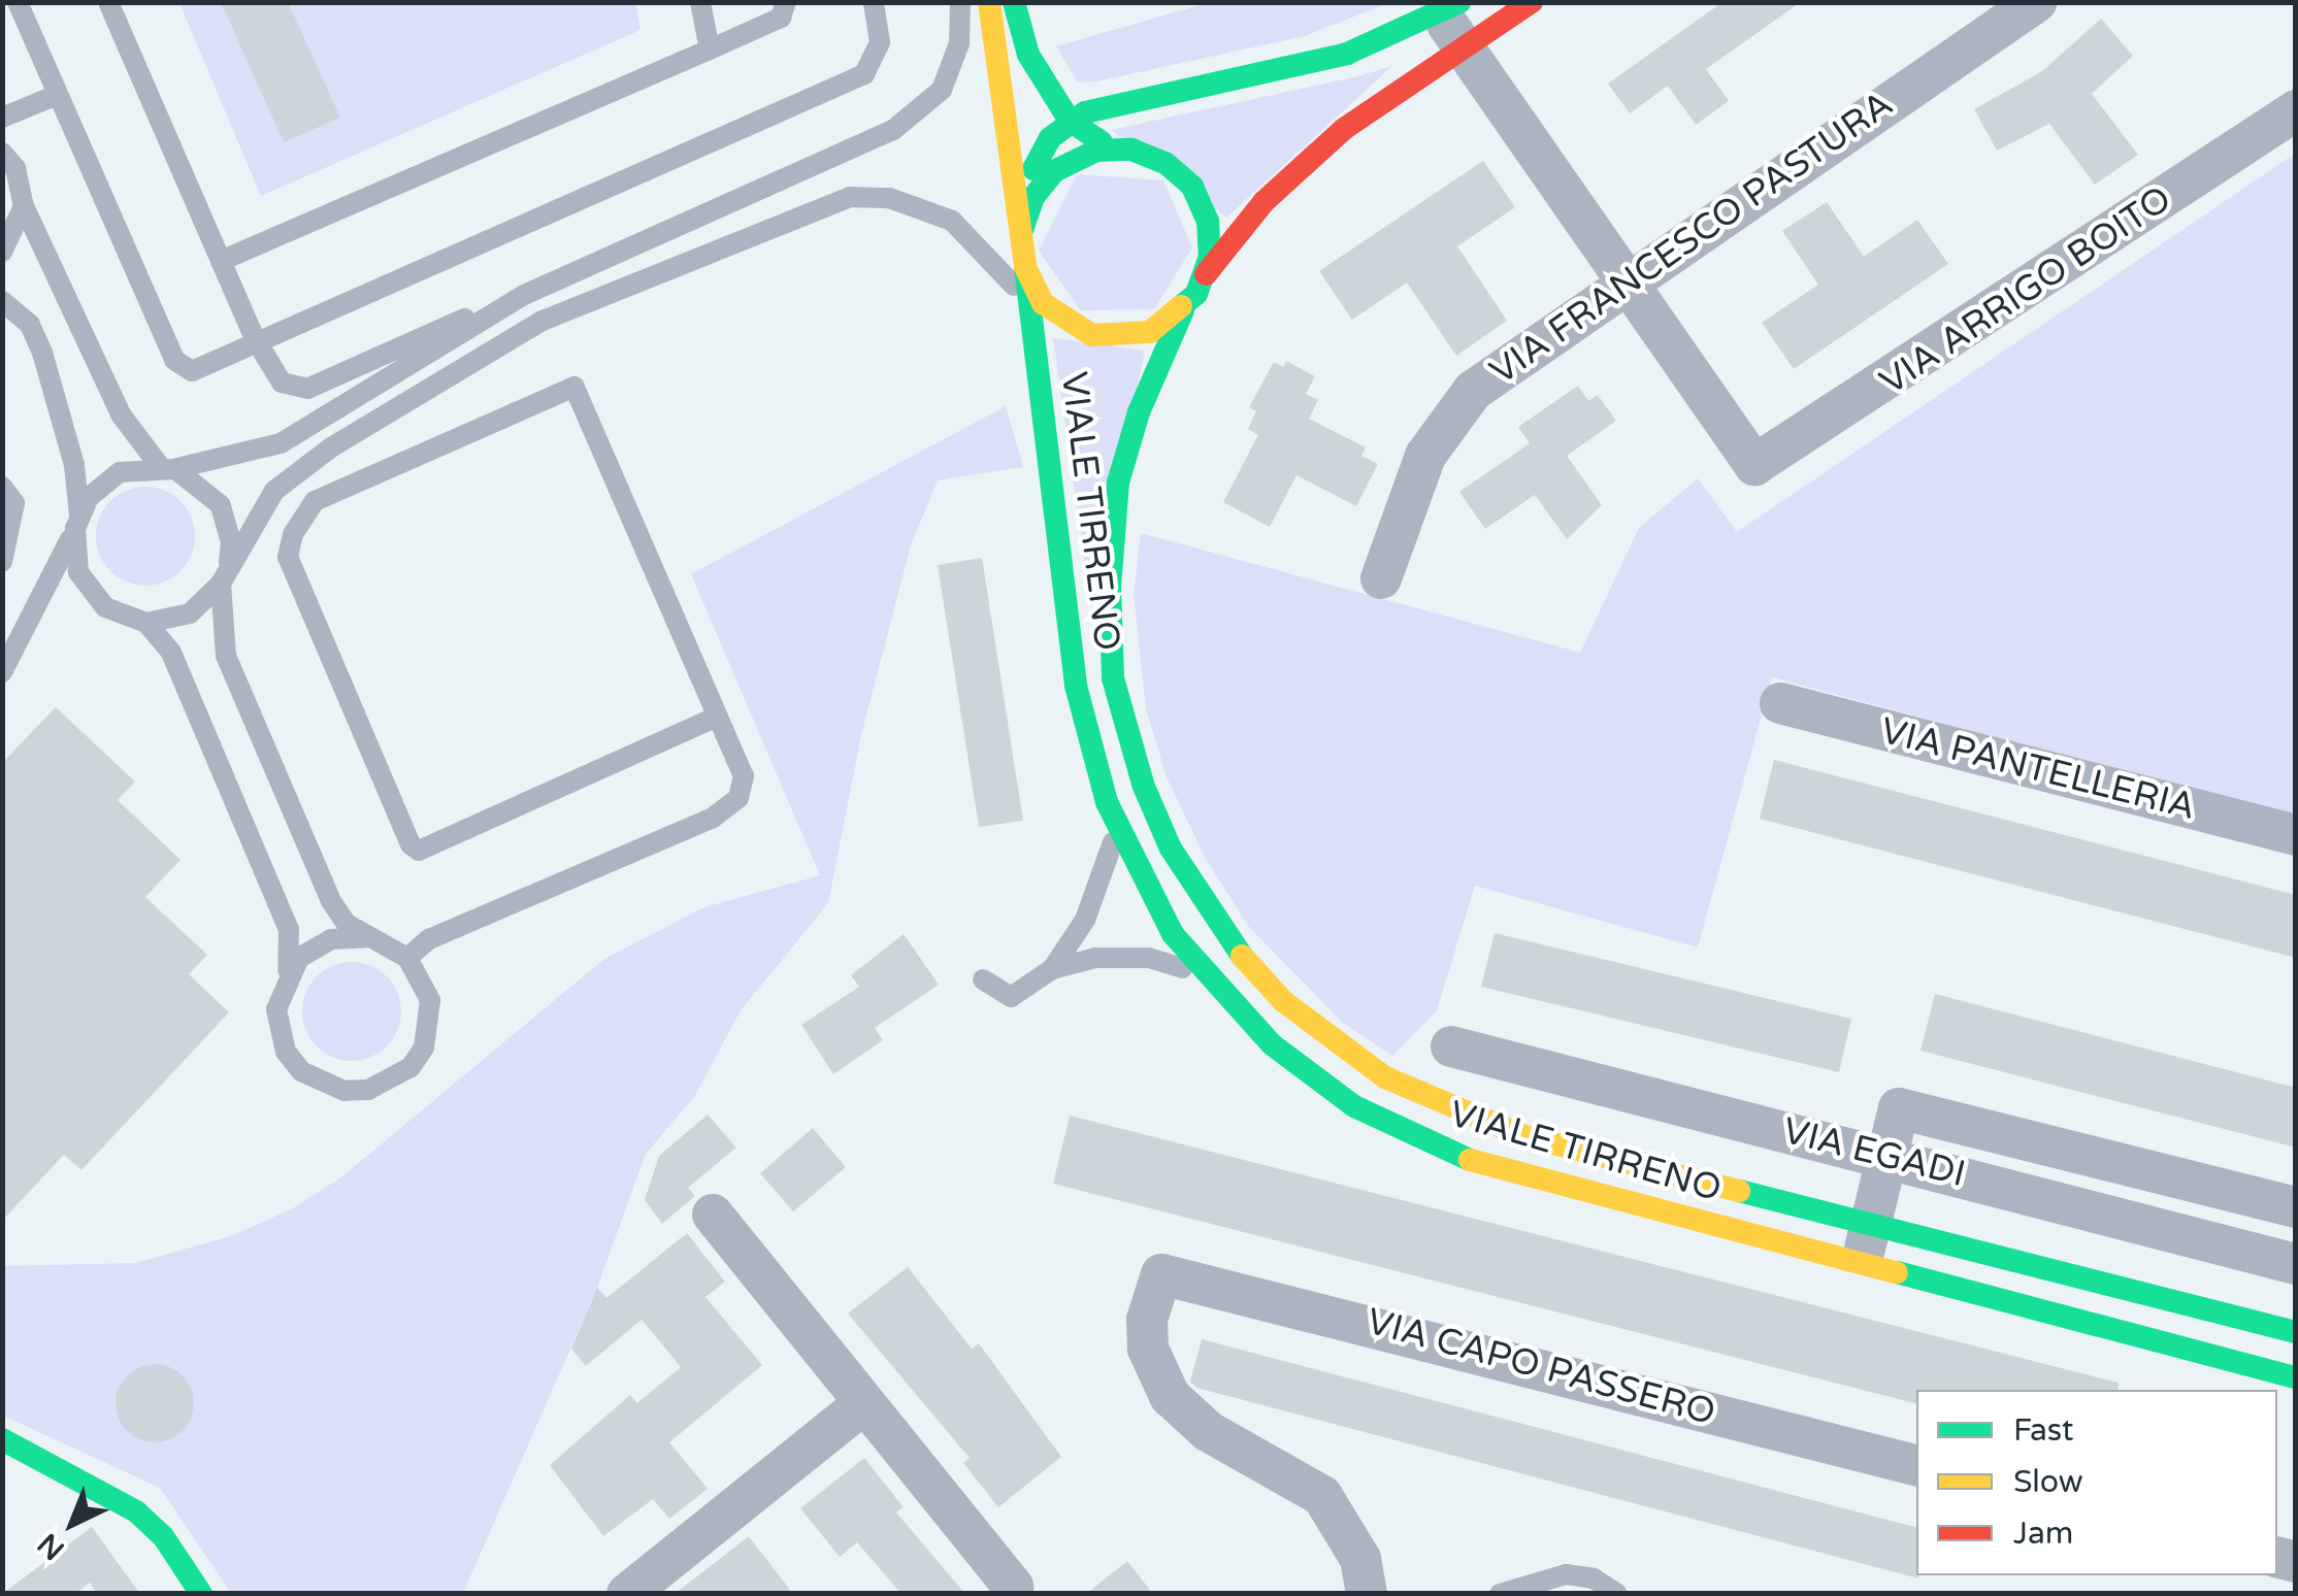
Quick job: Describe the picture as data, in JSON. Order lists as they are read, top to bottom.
{
  "streets": {
    "street": [
      "VIA FRANCESCO PASTURA",
      "VIA ARRIGO BOITO",
      "VIALE TIRRENO",
      "VIA PANTELLERIA",
      "VIA EGADI",
      "VIA CAPO PASSERO"
    ]
  },
  "crossings": [
    ["VIA FRANCESCO PASTURA", "VIA ARRIGO BOITO"]
  ],
  "legend": ["Fast", "Slow", "Jam"],
  "north": "bottom left"
}
